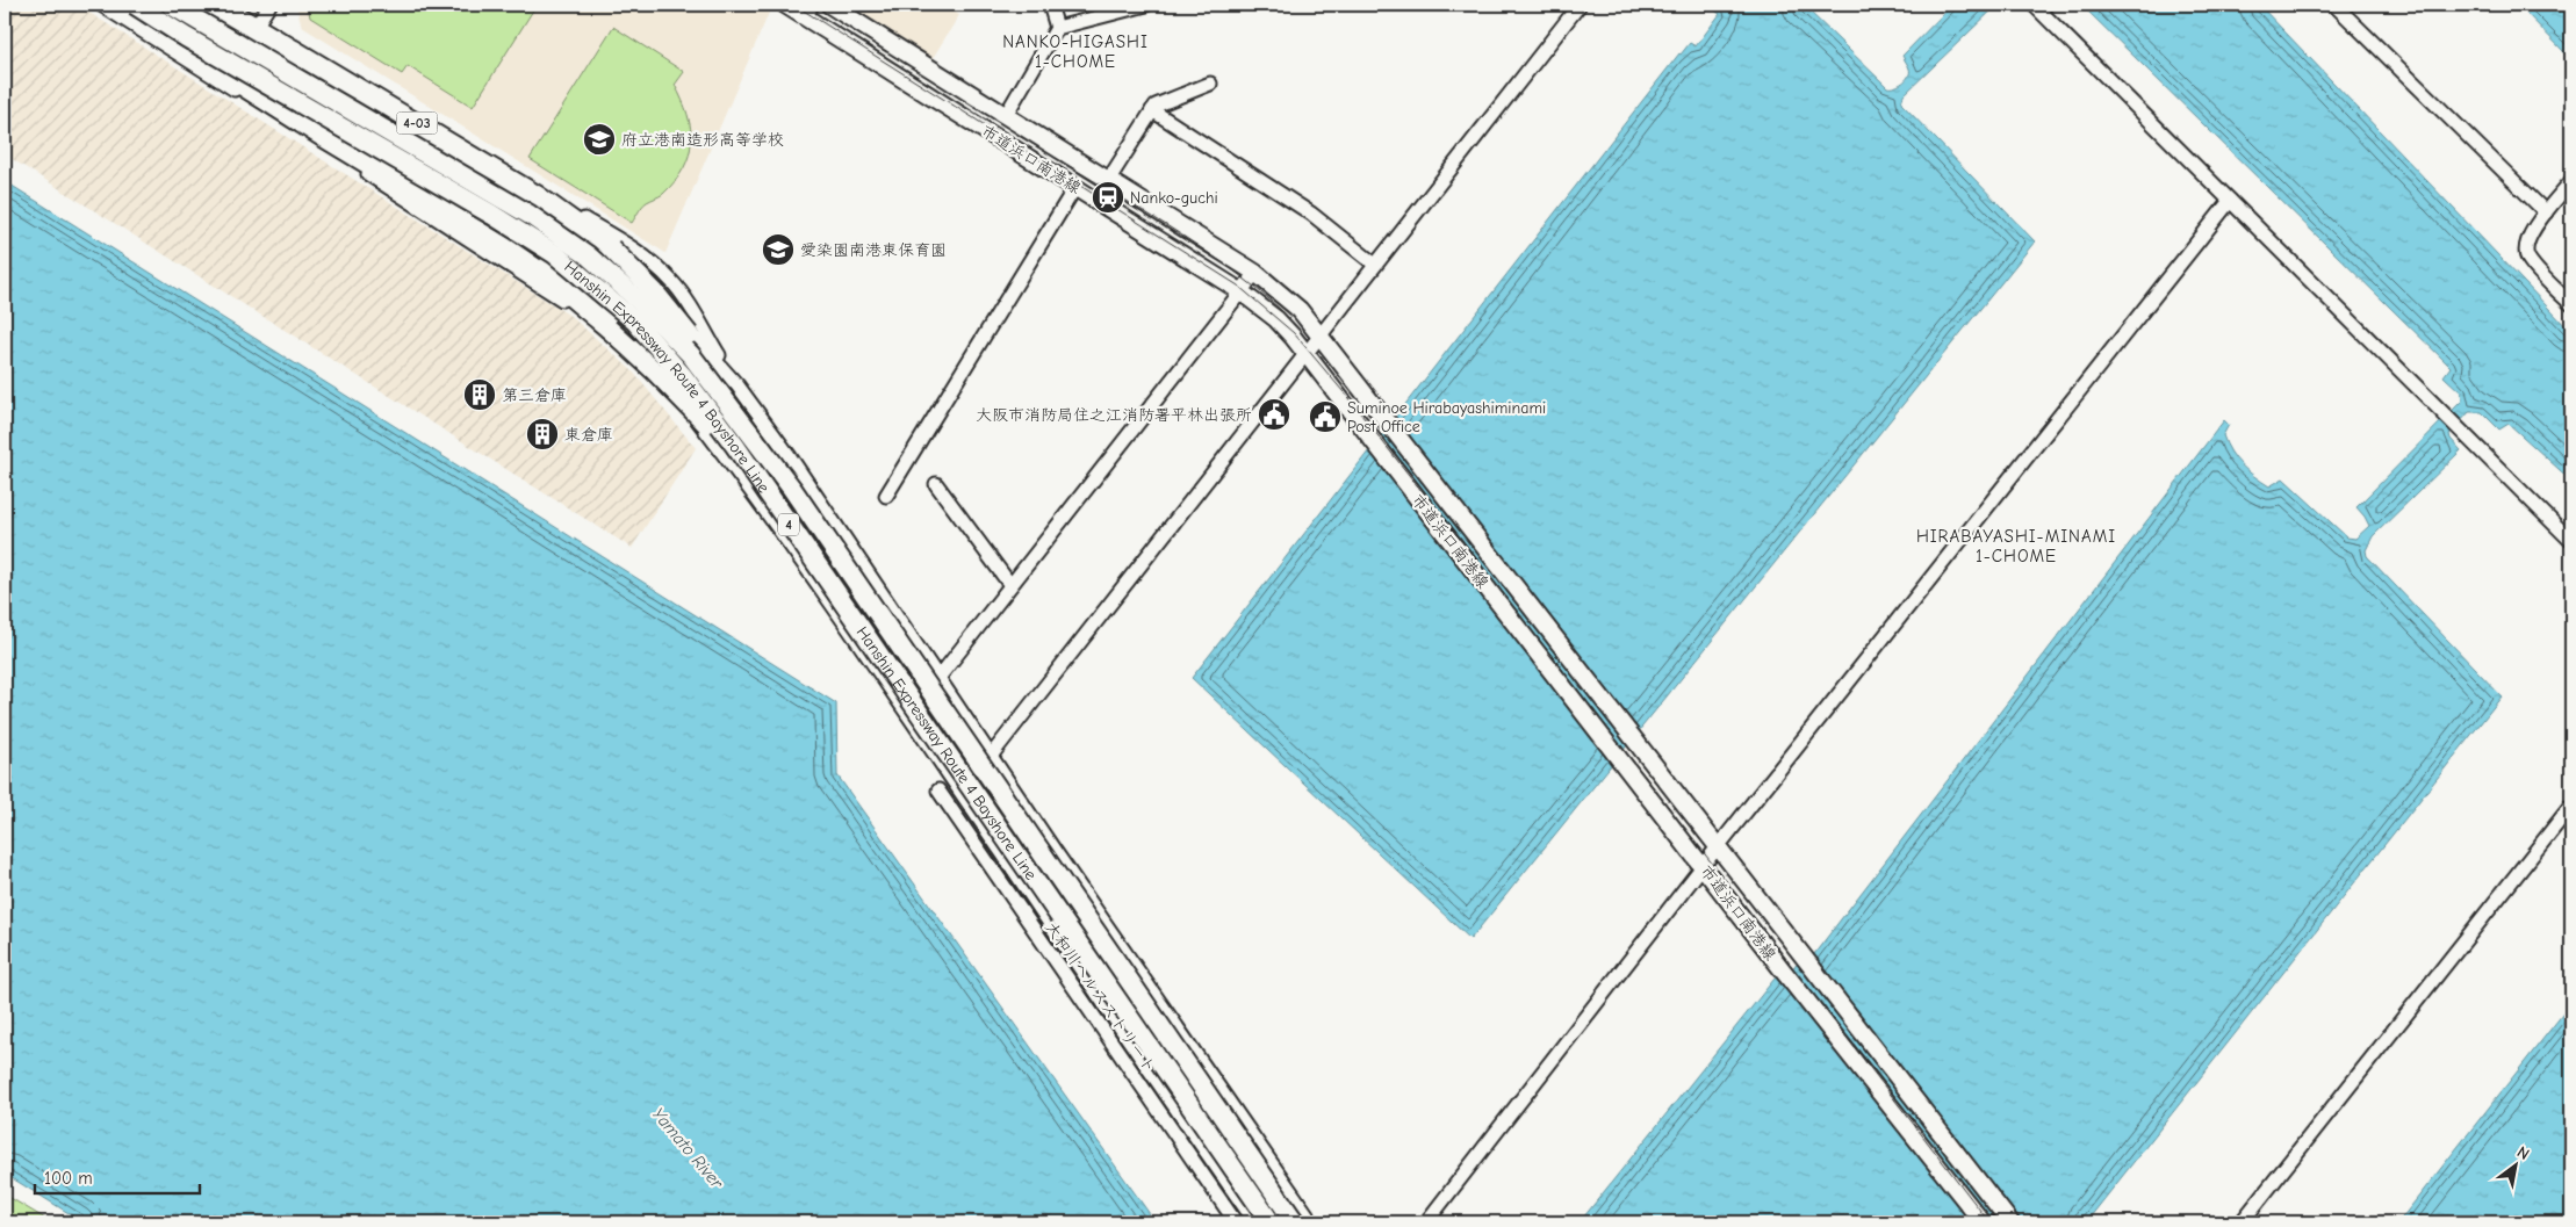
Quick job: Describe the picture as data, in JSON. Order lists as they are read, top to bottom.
{
  "streets": {
    "highway": ["4-03", "Hanshin Expressway Route 4 Bayshore Line", "4"],
    "main road": ["市道浜口南港線"],
    "street": ["大和川ヘルスストリート"]
  },
  "crossings": [
    ["4-03", "Hanshin Expressway Route 4 Bayshore Line"]
  ],
  "districts": ["NANKO-HIGASHI 1-CHOME", "HIRABAYASHI-MINAMI 1-CHOME"],
  "water": ["Yamato River"],
  "places": {
    "school or university": ["府立港南造形高等学校", "愛染園南港東保育園"],
    "station": ["Nanko-guchi"],
    "building": ["第三倉庫", "東倉庫"],
    "public building": ["大阪市消防局住之江消防署平林出張所", "Suminoe Hirabayashiminami Post Office"]
  },
  "scale_bar": "100 m",
  "north": "top right"
}
